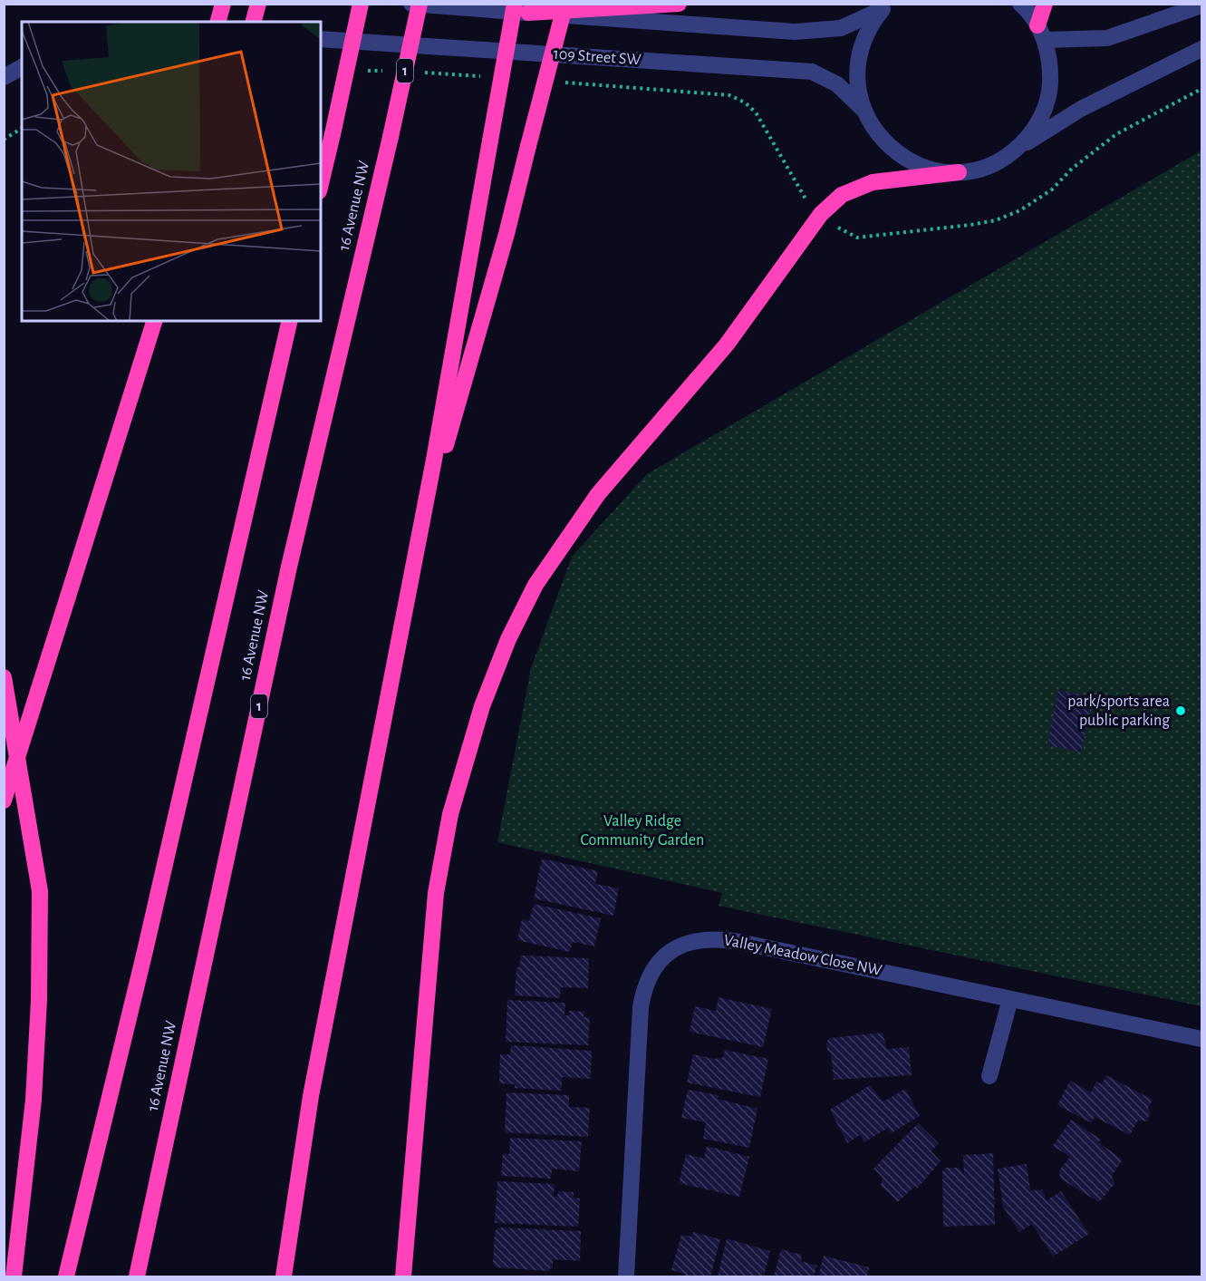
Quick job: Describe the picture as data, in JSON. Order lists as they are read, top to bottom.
{
  "streets": {
    "highway": ["1", "16 Avenue NW"],
    "street": ["109 Street SW", "Valley Meadow Close NW"]
  },
  "parks": ["Valley Ridge Community Garden"],
  "places": ["park/sports area public parking"]
}
